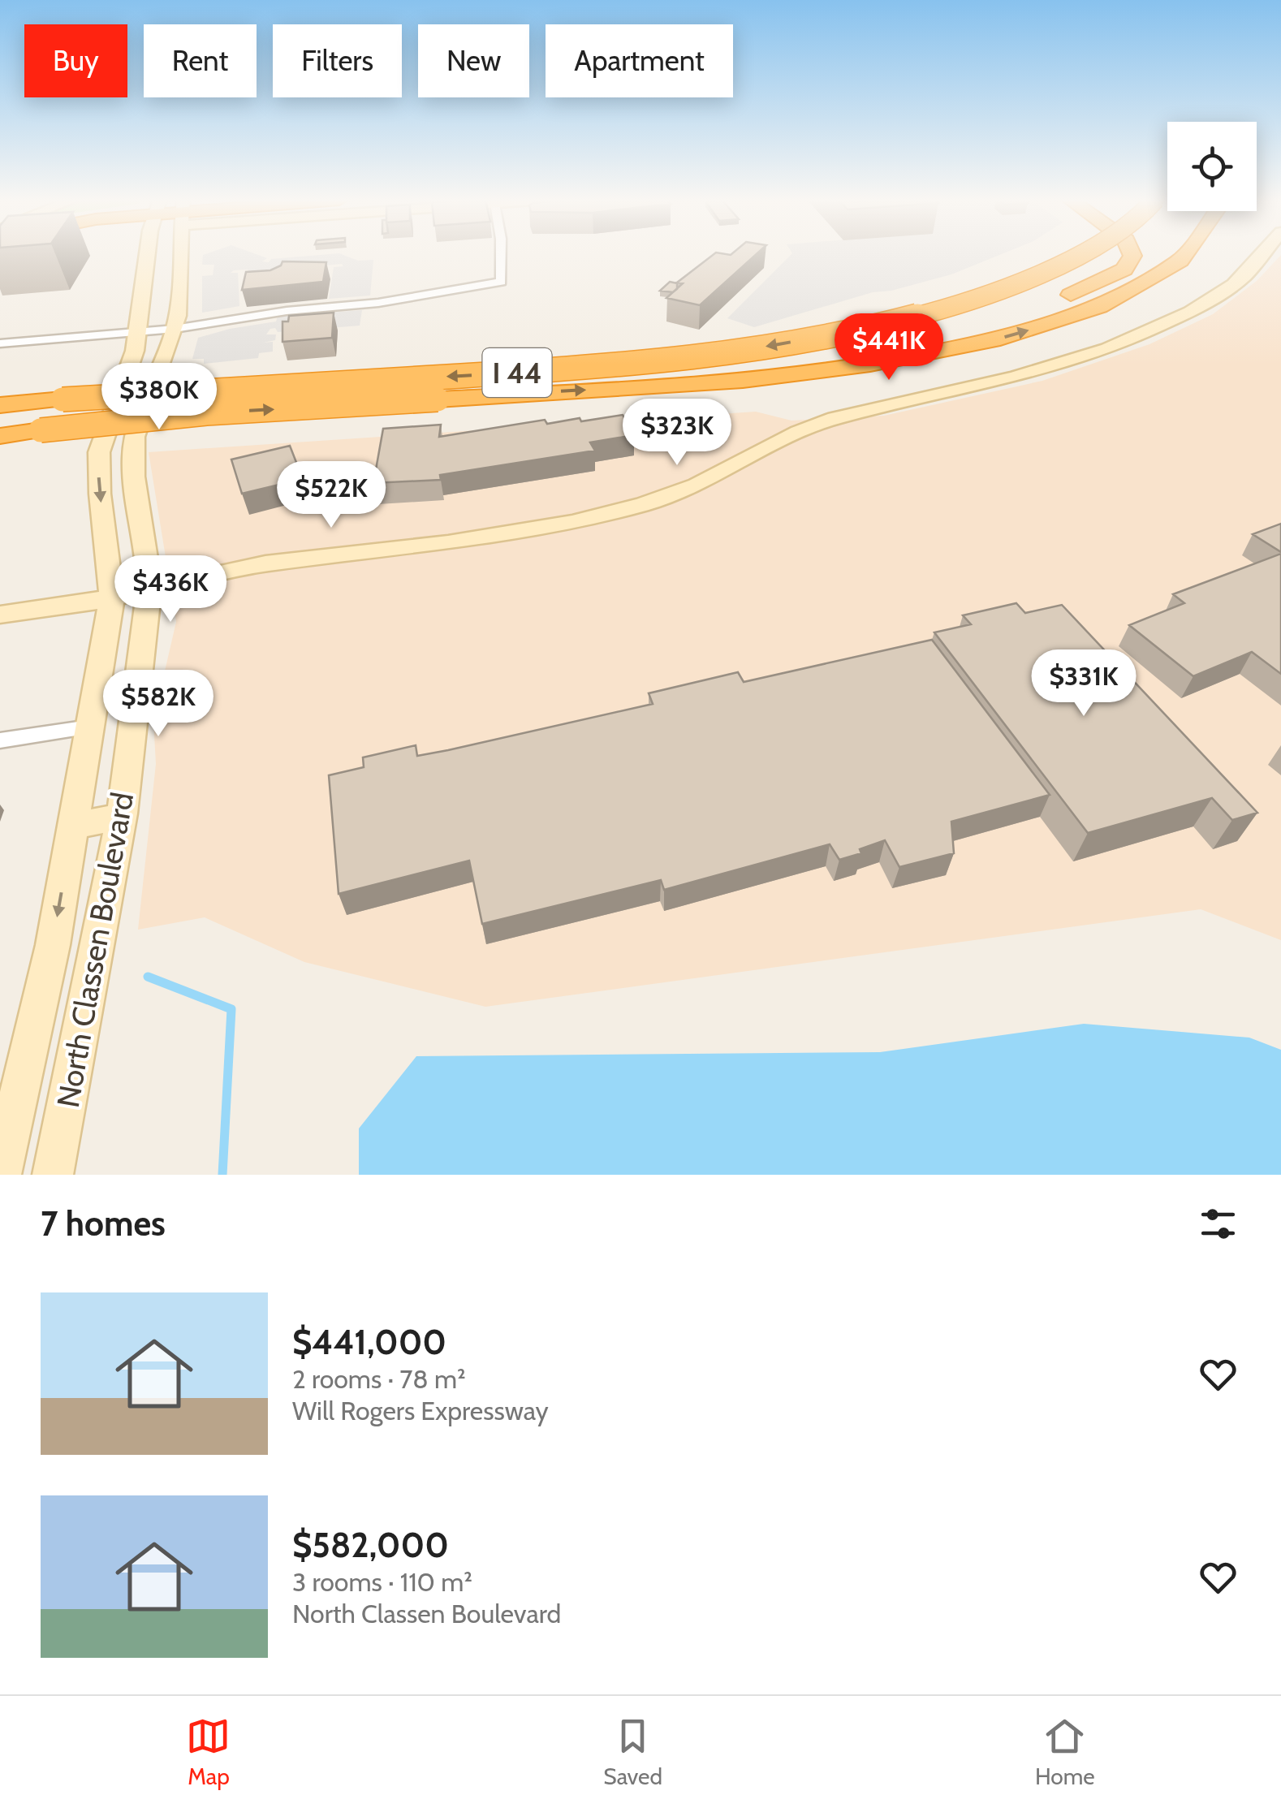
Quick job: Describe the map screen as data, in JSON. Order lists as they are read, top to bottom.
{
  "streets": {
    "highway": ["I 44"],
    "main road": ["North Classen Boulevard"]
  },
  "page": {
    "chip": [
      "Buy",
      "Rent",
      "Filters",
      "New",
      "Apartment"
    ],
    "price": [
      "$441K",
      "$380K",
      "$323K",
      "$522K",
      "$436K",
      "$331K",
      "$582K"
    ],
    "heading": "7 homes",
    "list": [
      {
        "name": "$441,000",
        "note": "2 rooms · 78 m² · Will Rogers Expressway"
      },
      {
        "name": "$582,000",
        "note": "3 rooms · 110 m² · North Classen Boulevard"
      }
    ],
    "tabs": ["Map", "Saved", "Home"]
  }
}
